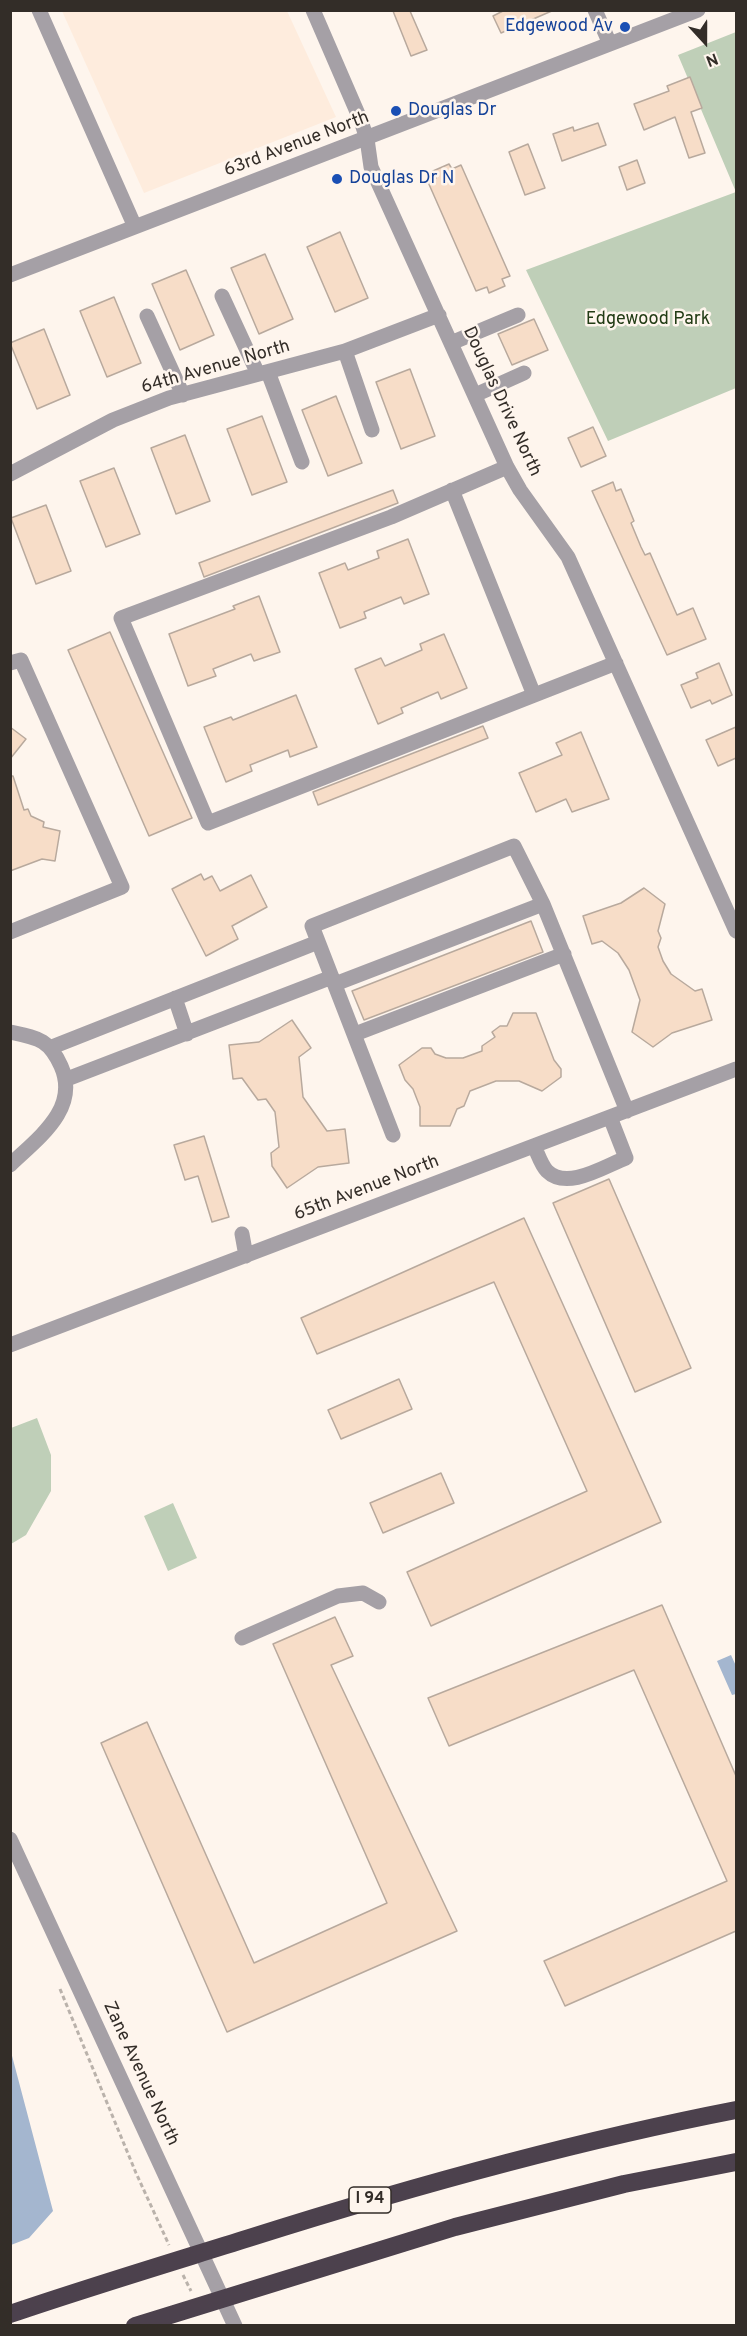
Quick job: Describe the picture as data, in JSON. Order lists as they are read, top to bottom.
{
  "streets": {
    "highway": ["I 94"],
    "street": [
      "63rd Avenue North",
      "64th Avenue North",
      "Douglas Drive North",
      "65th Avenue North",
      "Zane Avenue North"
    ]
  },
  "crossings": [
    ["63rd Avenue North", "Douglas Drive North"],
    ["64th Avenue North", "Douglas Drive North"]
  ],
  "parks": ["Edgewood Park"],
  "places": ["Edgewood Av", "Douglas Dr", "Douglas Dr N"],
  "north": "bottom"
}
